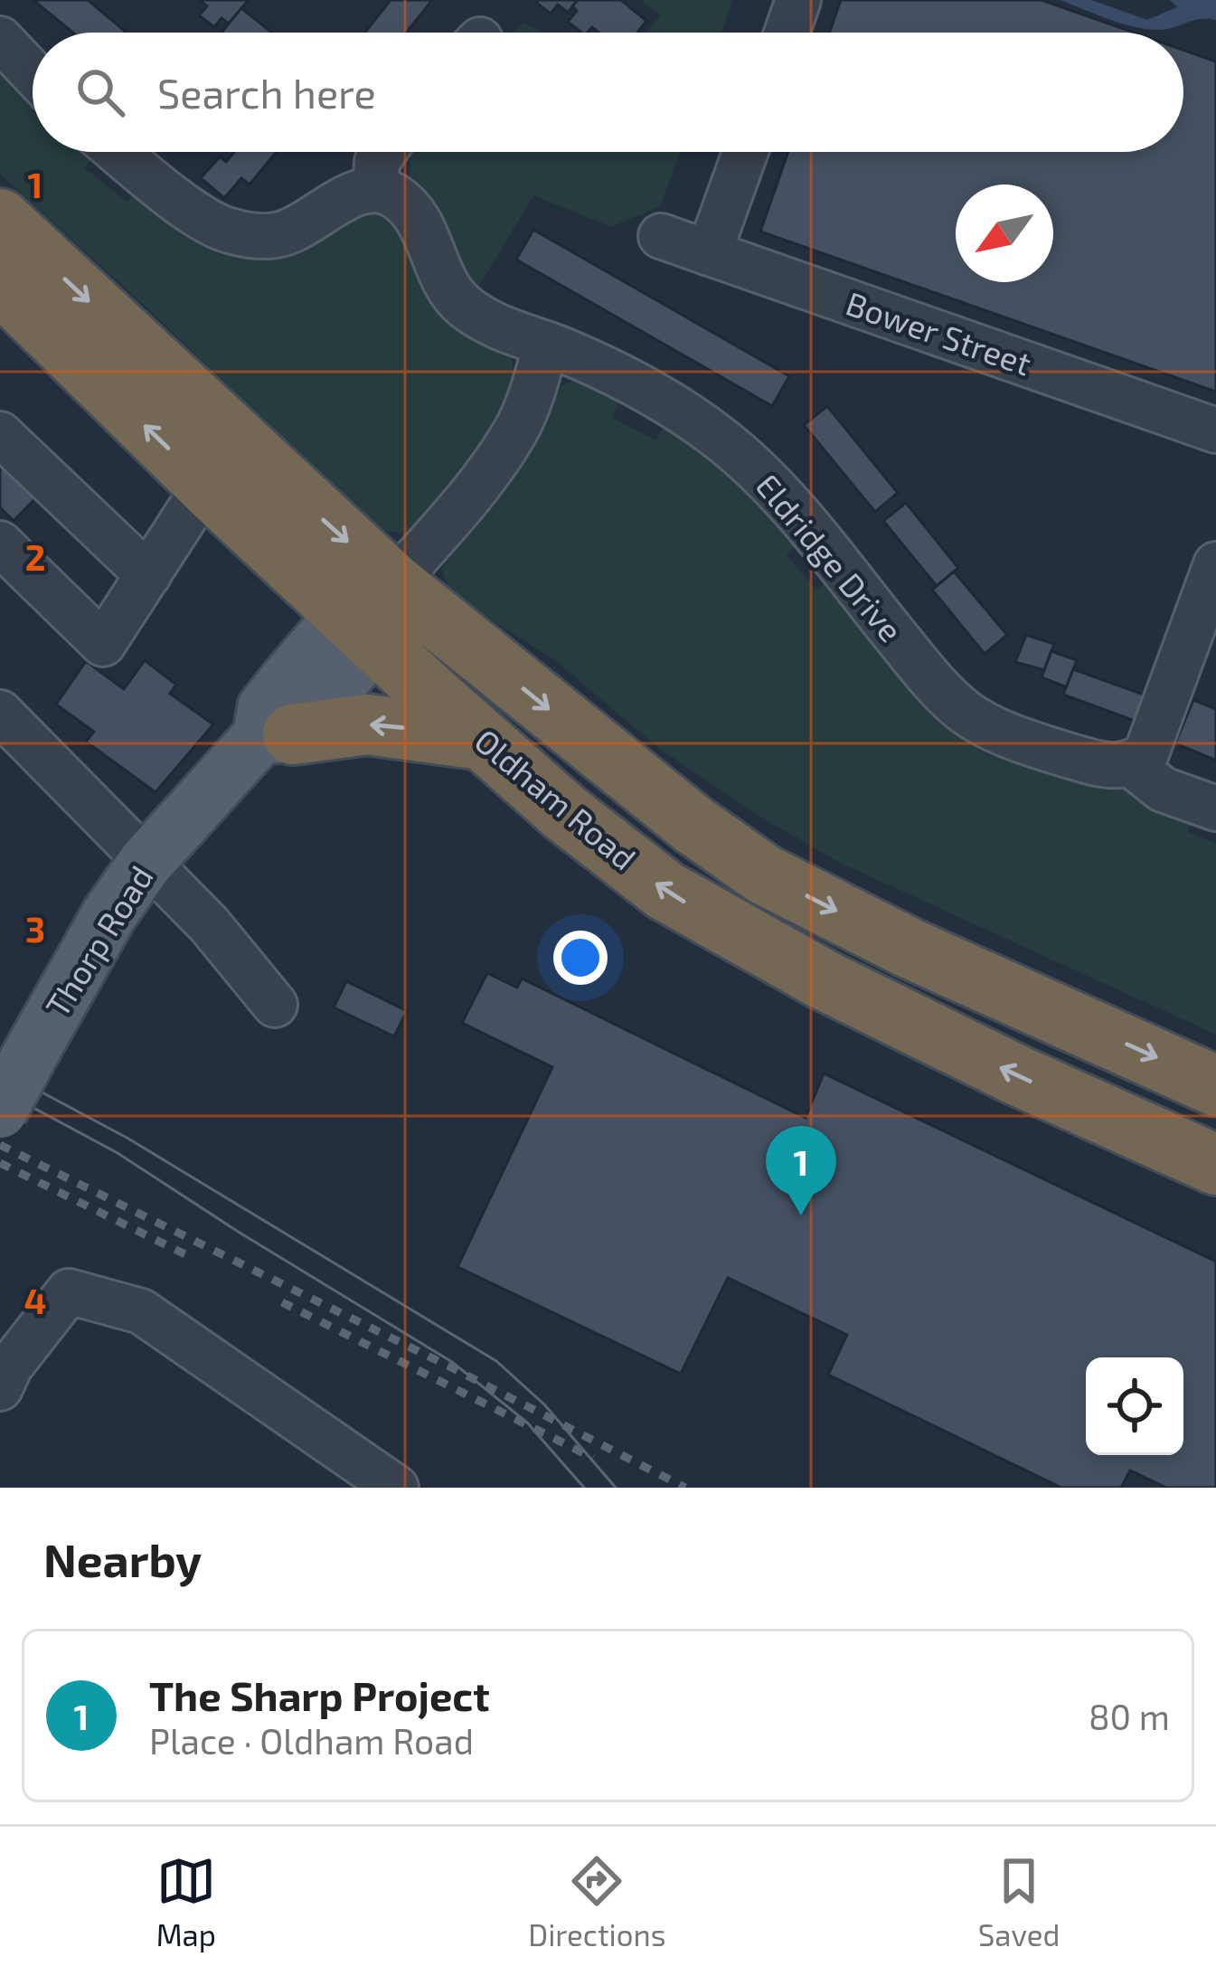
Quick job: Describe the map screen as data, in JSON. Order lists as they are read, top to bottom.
{
  "streets": {
    "highway": ["Oldham Road"],
    "main road": ["Thorp Road"],
    "street": ["Bower Street", "Eldridge Drive"]
  },
  "crossings": [
    ["Oldham Road", "Thorp Road"]
  ],
  "north": "bottom left",
  "page": {
    "search": "Search here",
    "pins": "1",
    "heading": "Nearby",
    "list": [
      {
        "mark": "1",
        "name": "The Sharp Project",
        "note": "Place · Oldham Road",
        "value": "80 m"
      }
    ],
    "nav": ["Map", "Directions", "Saved"]
  },
  "grid": {
    "rows": [
      "1",
      "2",
      "3",
      "4"
    ]
  }
}
